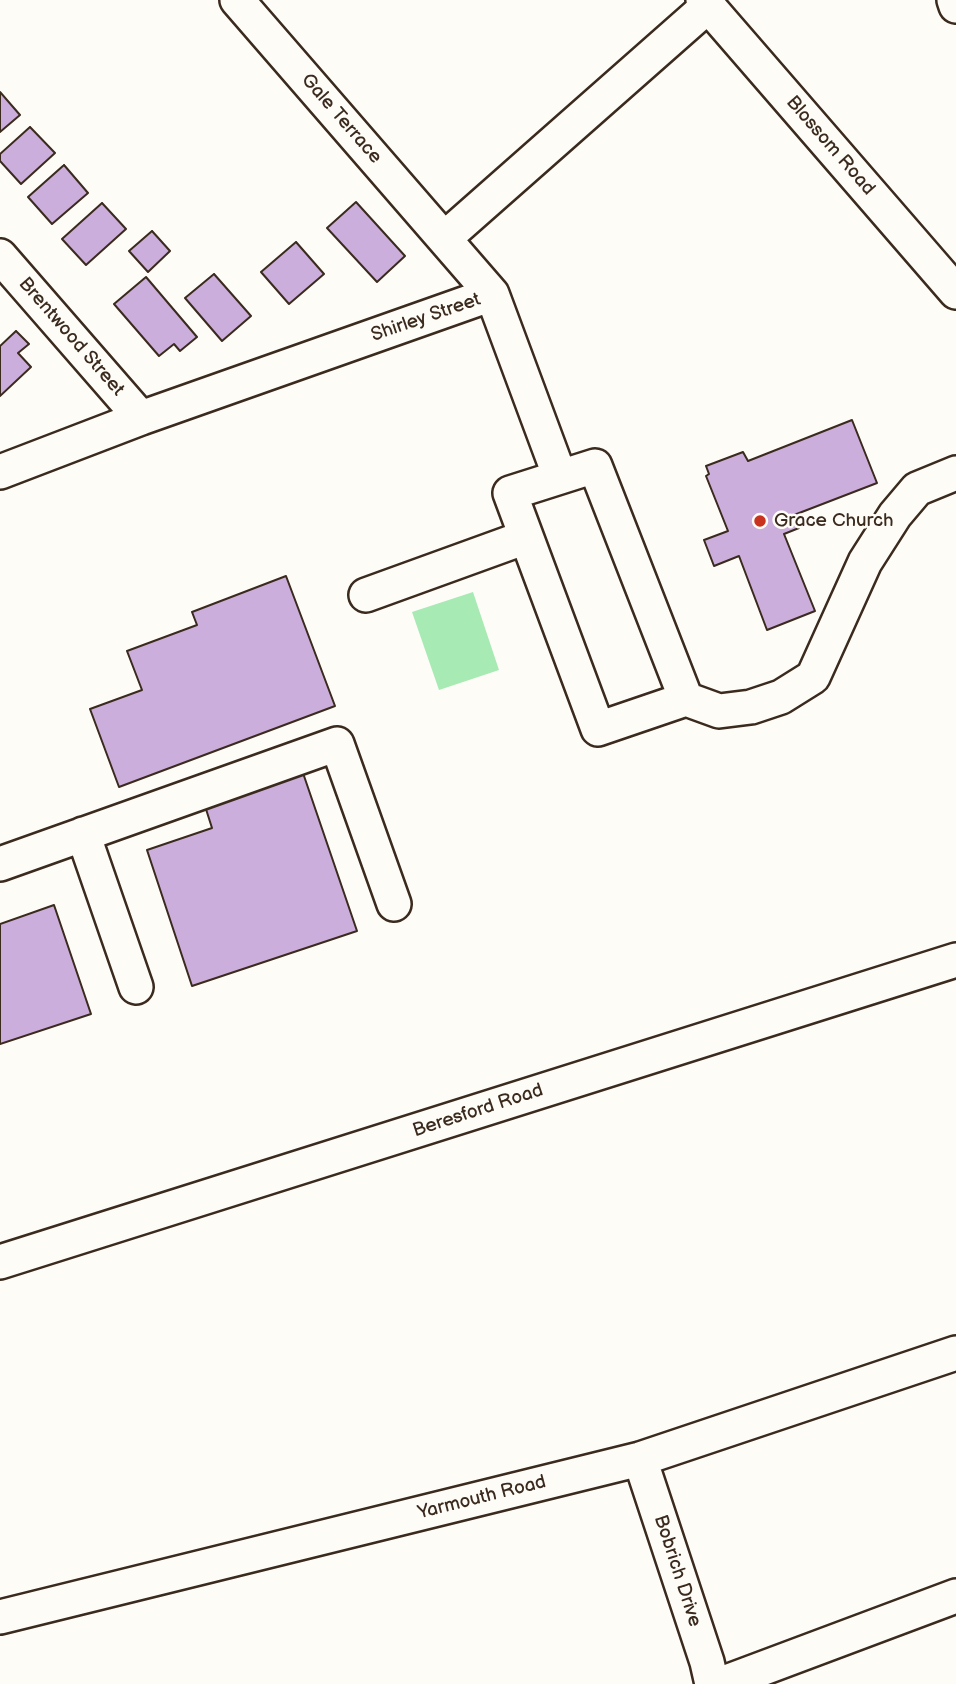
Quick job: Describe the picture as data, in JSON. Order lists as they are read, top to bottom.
{
  "streets": {
    "street": [
      "Gale Terrace",
      "Blossom Road",
      "Shirley Street",
      "Brentwood Street",
      "Beresford Road",
      "Yarmouth Road",
      "Bobrich Drive"
    ]
  },
  "crossings": [
    ["Gale Terrace", "Shirley Street"],
    ["Shirley Street", "Brentwood Street"],
    ["Yarmouth Road", "Bobrich Drive"]
  ],
  "places": ["Grace Church"]
}
